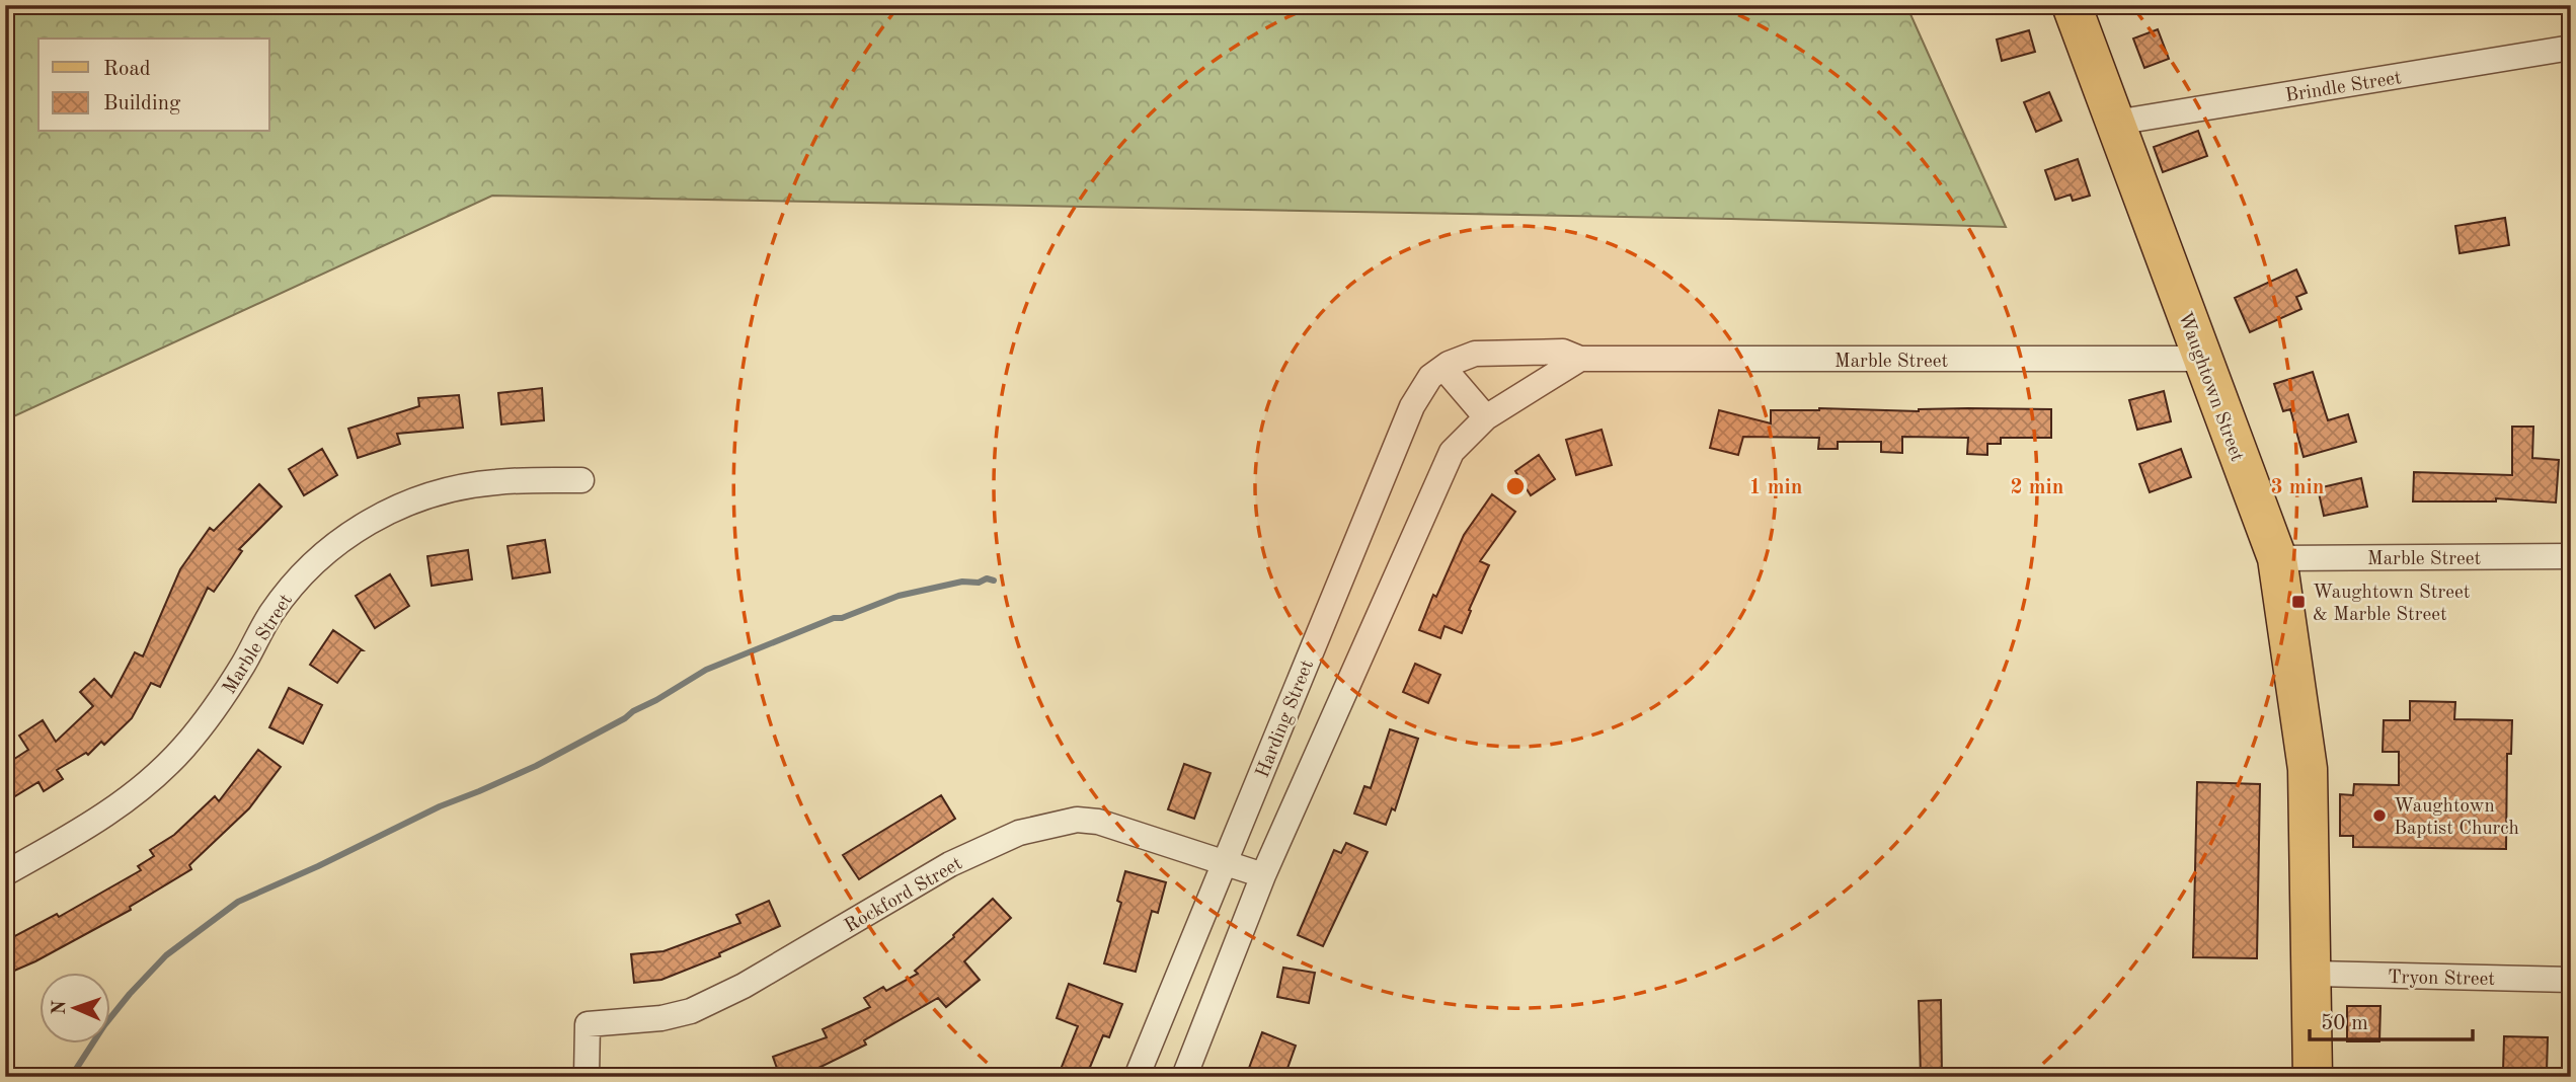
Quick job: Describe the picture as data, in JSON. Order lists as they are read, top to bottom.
{
  "streets": {
    "main road": ["Waughtown Street"],
    "street": [
      "Brindle Street",
      "Marble Street",
      "Harding Street",
      "Rockford Street",
      "Tryon Street"
    ]
  },
  "crossings": [
    ["Brindle Street", "Waughtown Street"],
    ["Marble Street", "Waughtown Street"],
    ["Marble Street", "Harding Street"],
    ["Waughtown Street", "Tryon Street"],
    ["Harding Street", "Rockford Street"]
  ],
  "places": {
    "transit": ["Waughtown Street & Marble Street"],
    "other": ["Waughtown Baptist Church"]
  },
  "legend": ["Road", "Building"],
  "scale_bar": "50 m",
  "north": "left",
  "rings": ["1 min", "2 min", "3 min"]
}
